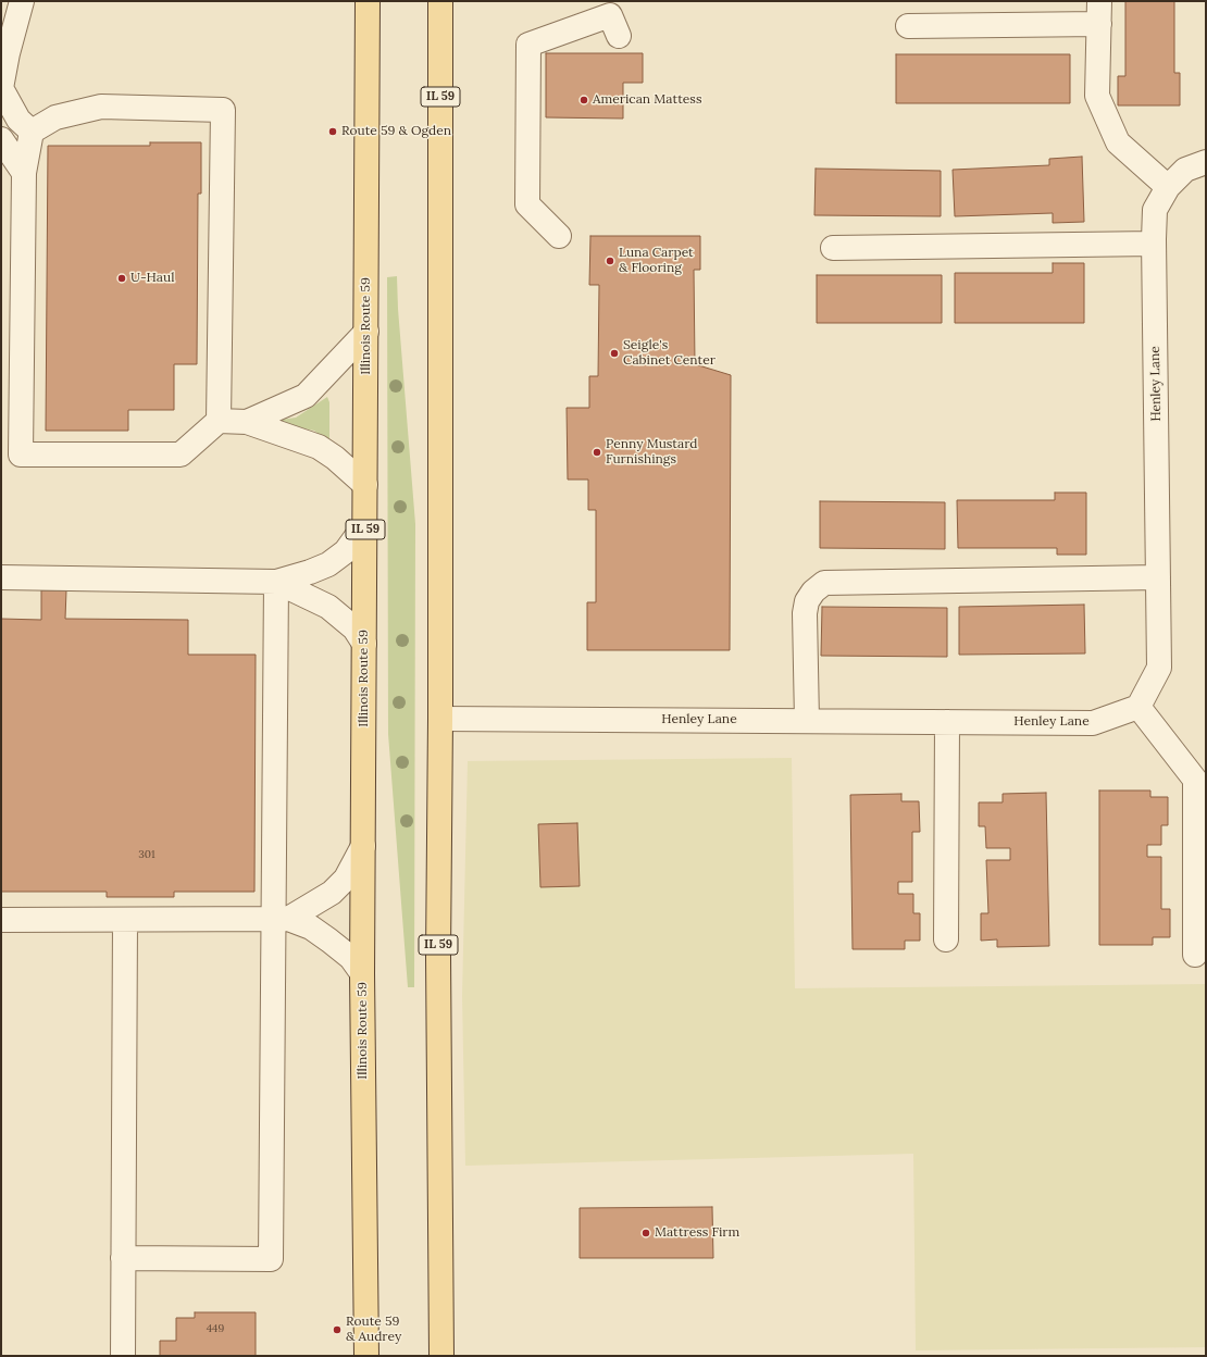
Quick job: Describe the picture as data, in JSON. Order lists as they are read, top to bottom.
{
  "streets": {
    "main road": ["IL 59", "Illinois Route 59"],
    "street": ["Henley Lane"]
  },
  "crossings": [
    ["IL 59", "Henley Lane"]
  ],
  "places": [
    "American Mattess",
    "Route 59 & Ogden",
    "Luna Carpet & Flooring",
    "U-Haul",
    "Seigle's Cabinet Center",
    "Penny Mustard Furnishings",
    "Mattress Firm",
    "Route 59 & Audrey"
  ],
  "house_numbers": ["301", "449"]
}
